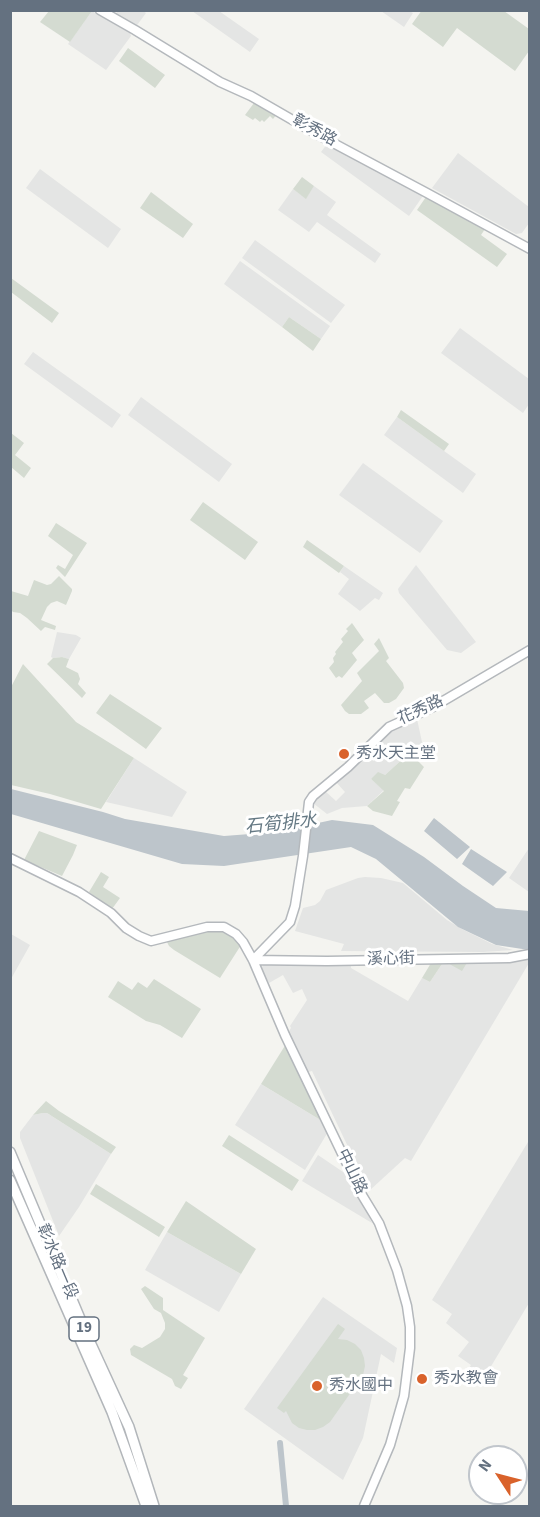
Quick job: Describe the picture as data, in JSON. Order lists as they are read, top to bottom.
{
  "streets": {
    "main road": ["彰水路一段", "19"],
    "street": [
      "彰秀路",
      "花秀路",
      "溪心街",
      "中山路"
    ]
  },
  "crossings": [
    ["花秀路", "溪心街"],
    ["花秀路", "中山路"],
    ["溪心街", "中山路"]
  ],
  "water": ["石筍排水"],
  "places": ["秀水天主堂", "秀水教會", "秀水國中"],
  "north": "top left"
}
